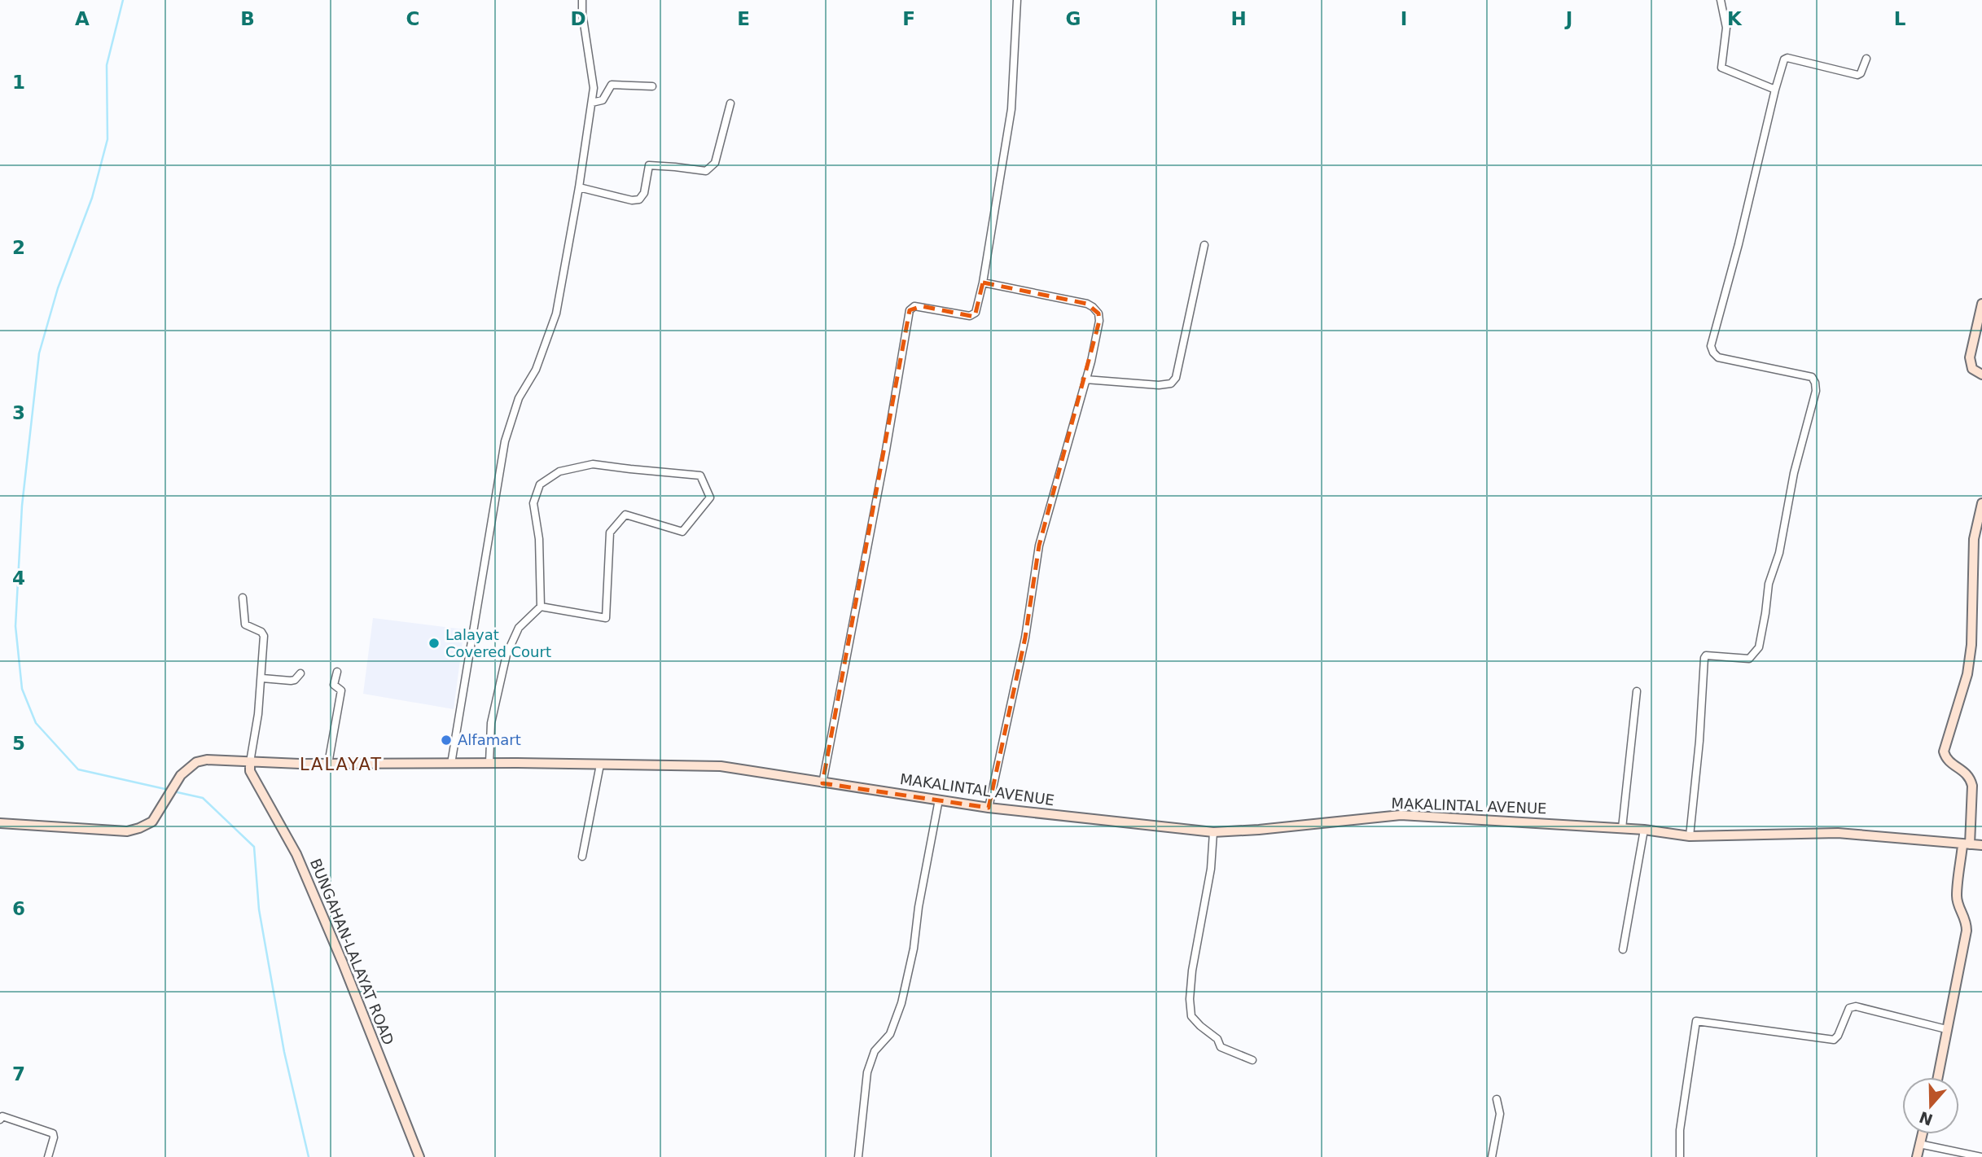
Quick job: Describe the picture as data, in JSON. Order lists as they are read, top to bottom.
{
  "streets": {
    "main road": ["MAKALINTAL AVENUE", "BUNGAHAN-LALAYAT ROAD"]
  },
  "crossings": [
    ["MAKALINTAL AVENUE", "BUNGAHAN-LALAYAT ROAD"]
  ],
  "districts": ["LALAYAT"],
  "places": ["Lalayat Covered Court", "Alfamart"],
  "north": "bottom",
  "grid": {
    "columns": [
      "A",
      "B",
      "C",
      "D",
      "E",
      "F",
      "G",
      "H",
      "I",
      "J",
      "K",
      "L"
    ],
    "rows": [
      "1",
      "2",
      "3",
      "4",
      "5",
      "6",
      "7"
    ]
  }
}
